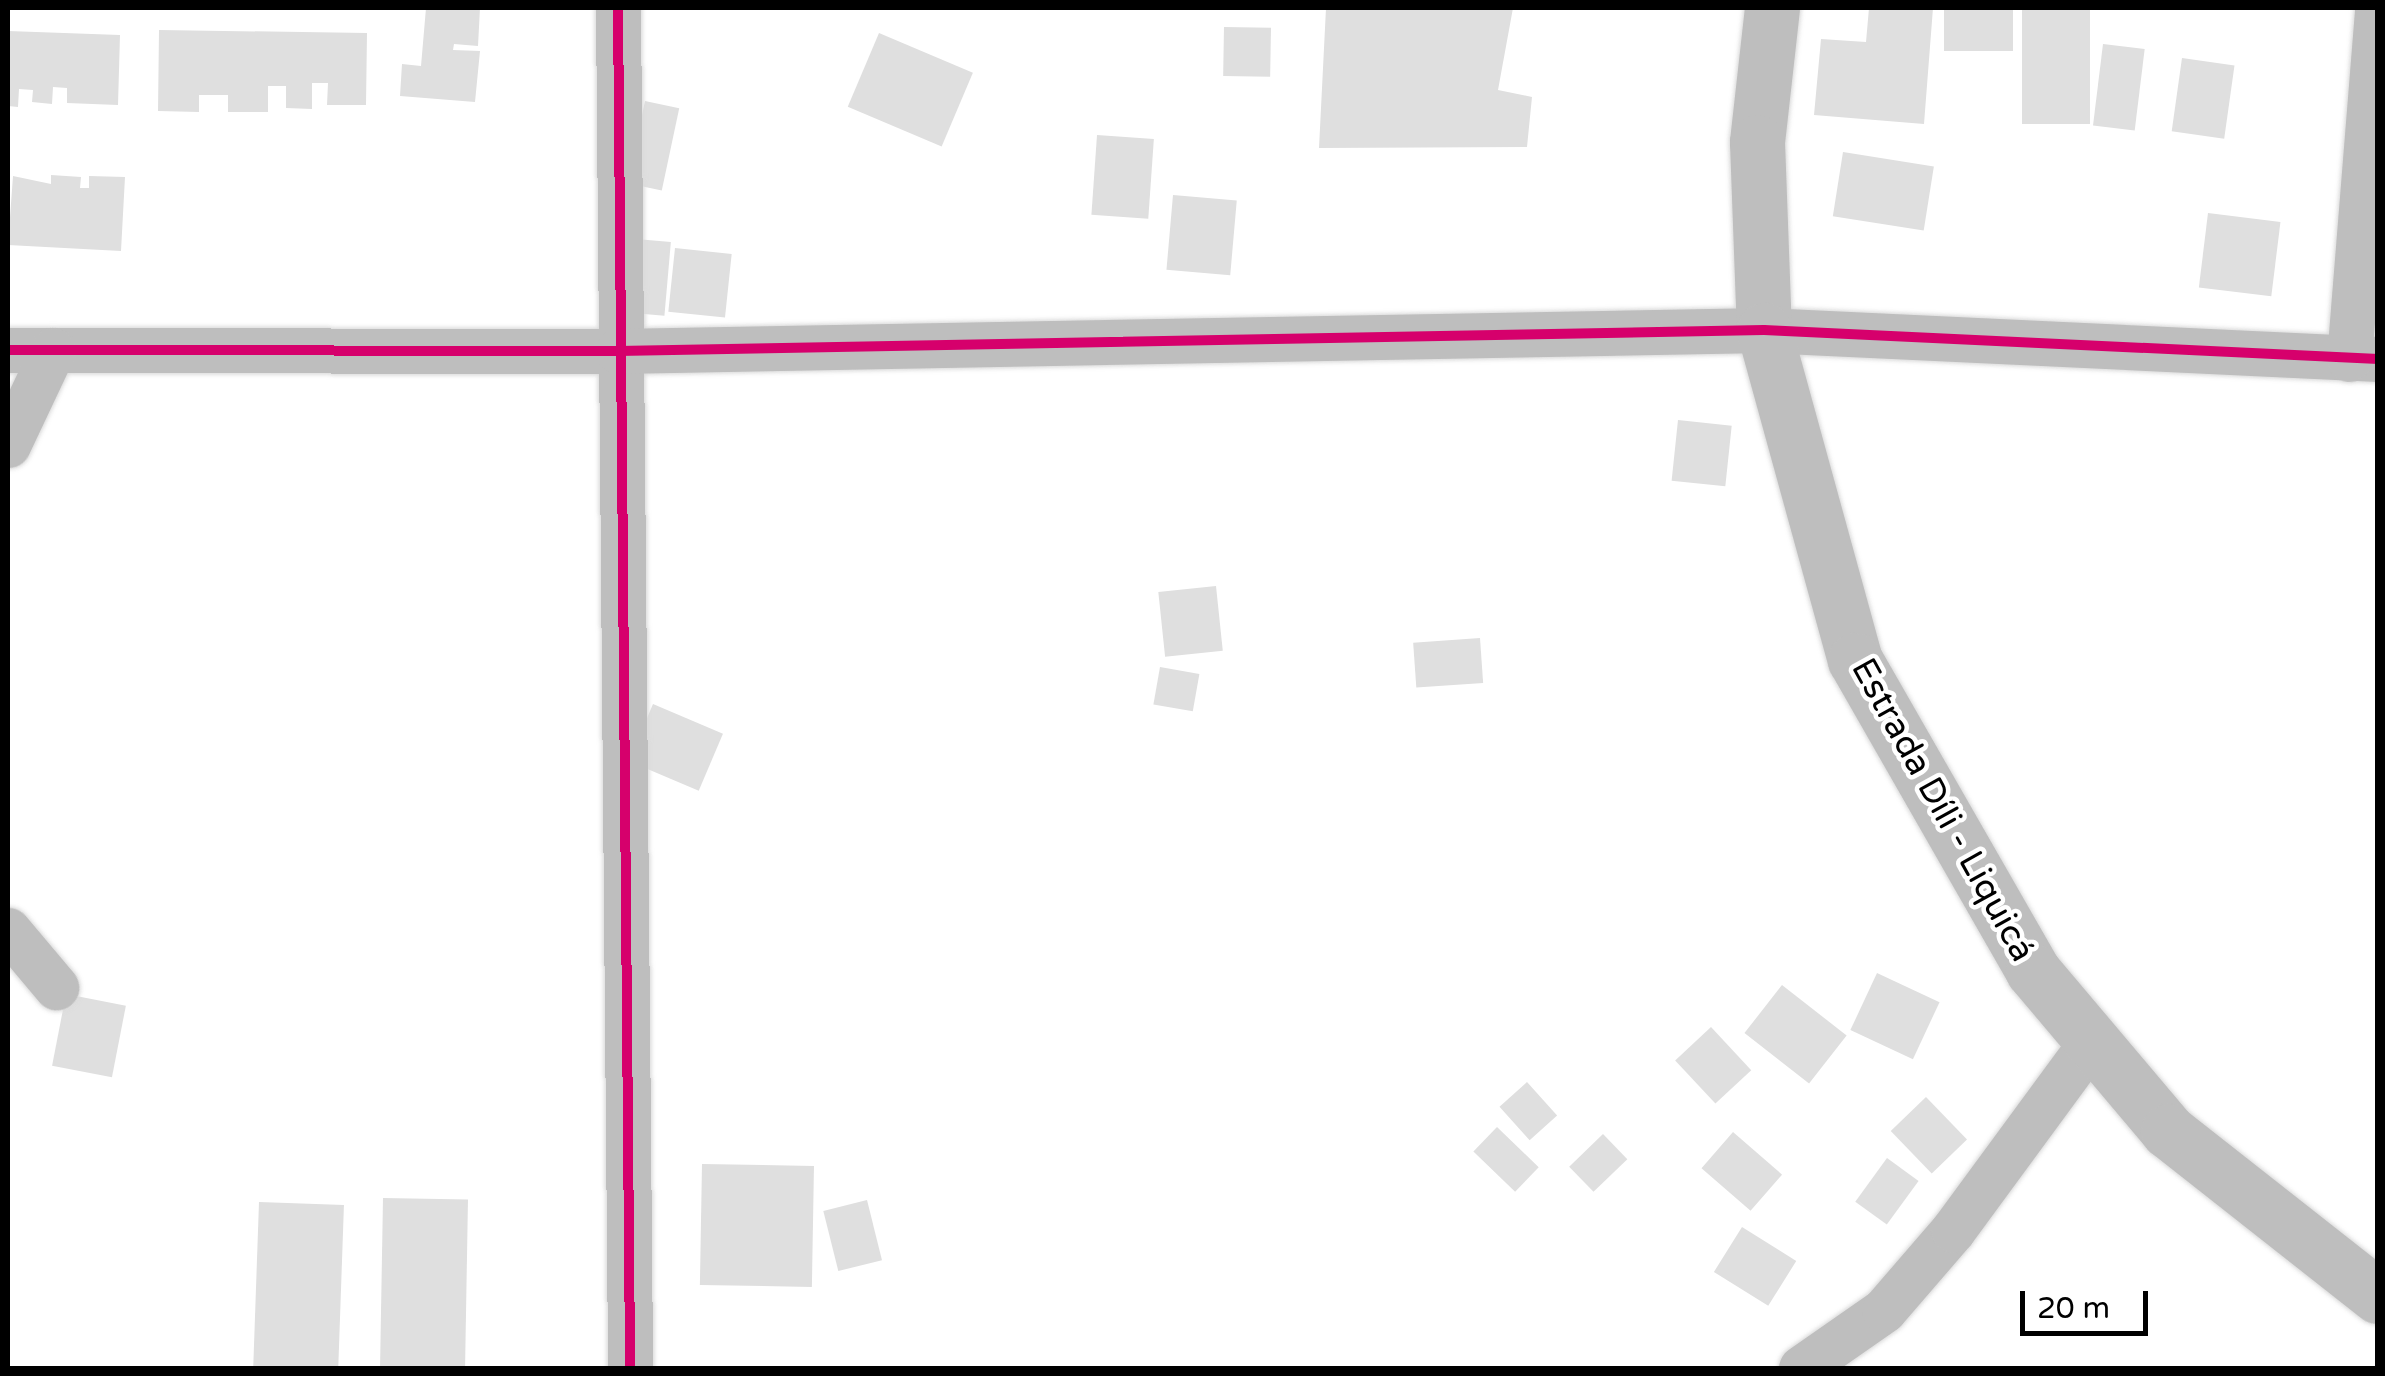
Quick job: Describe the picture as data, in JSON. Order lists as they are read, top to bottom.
{
  "streets": {
    "main road": ["Estrada Díli - Liquicá"]
  },
  "scale_bar": "20 m"
}
